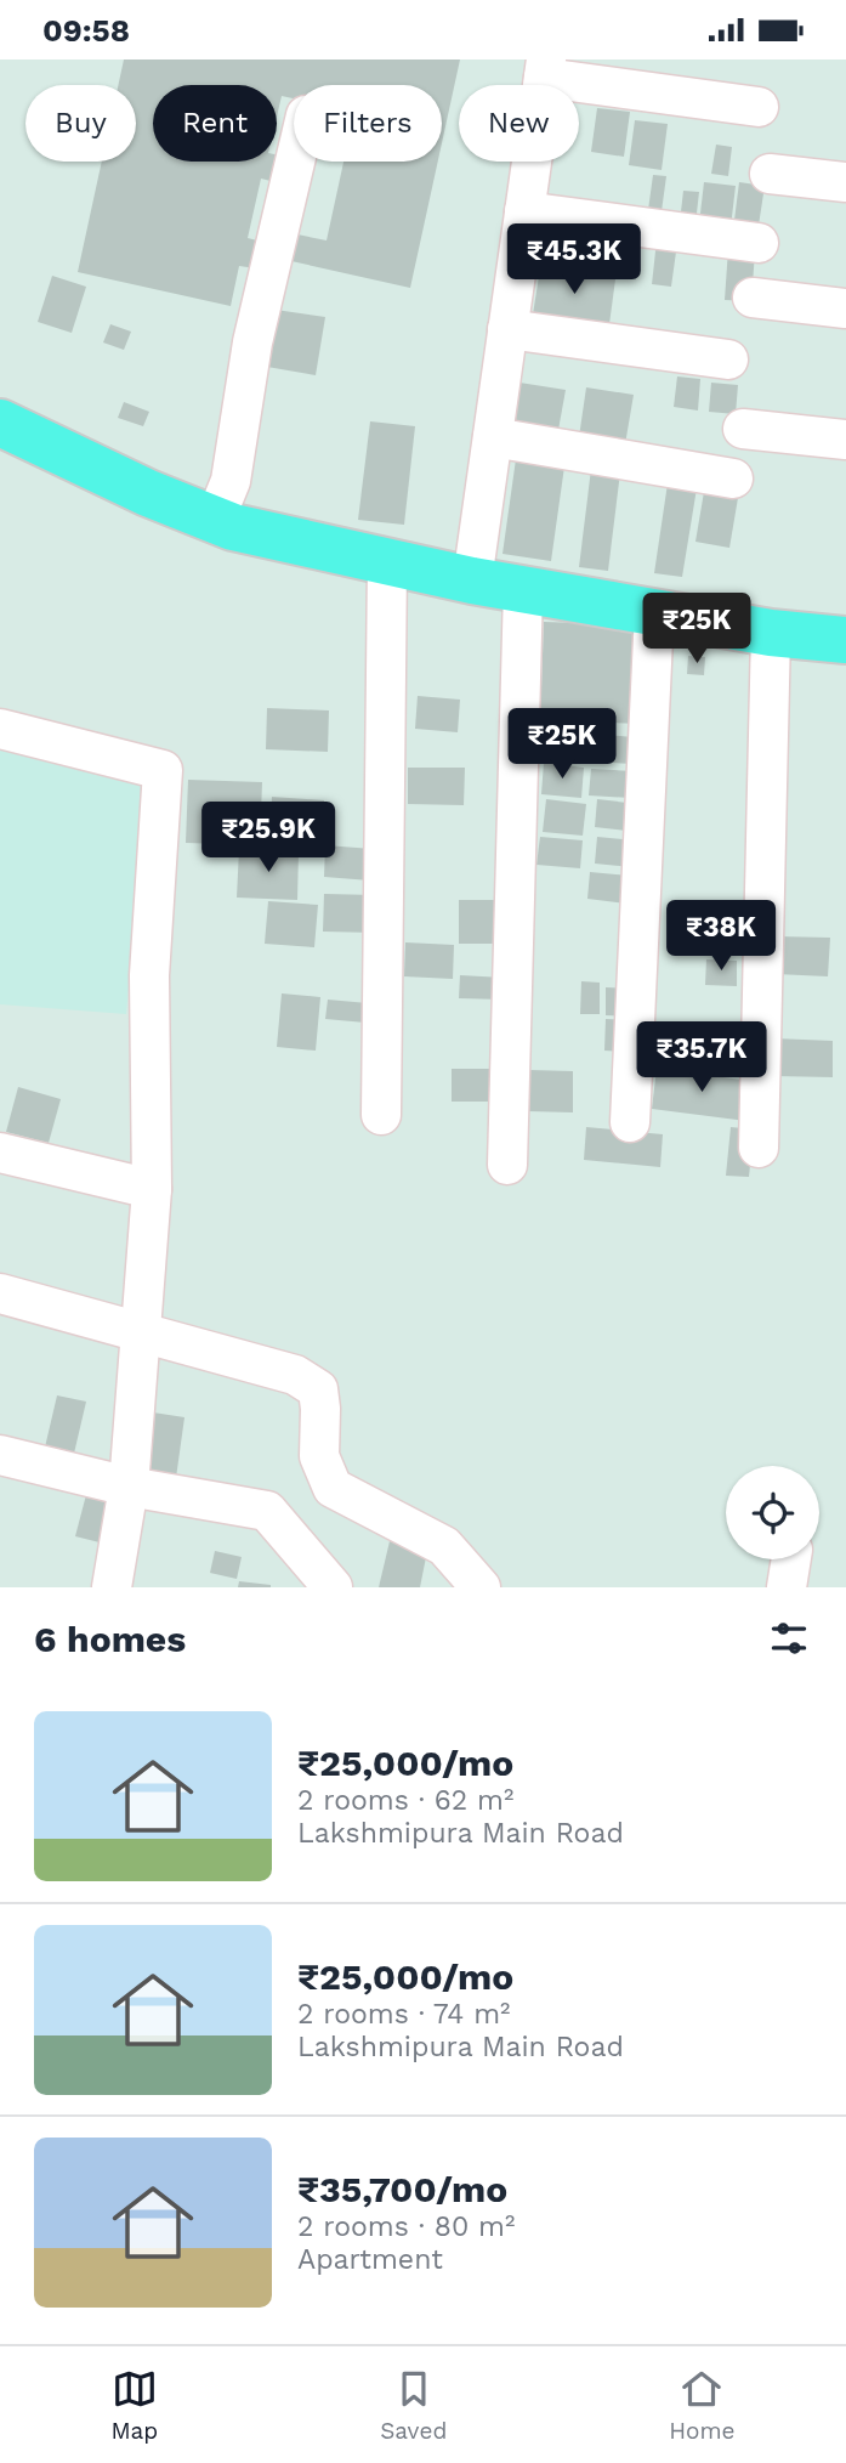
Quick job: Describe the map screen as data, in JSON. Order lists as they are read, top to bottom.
{
  "page": {
    "status": "09:58",
    "chip": [
      "Buy",
      "Rent",
      "Filters",
      "New"
    ],
    "price": [
      "₹45.3K",
      "₹25K",
      "₹25K",
      "₹25.9K",
      "₹38K",
      "₹35.7K"
    ],
    "heading": "6 homes",
    "list": [
      {
        "name": "₹25,000/mo",
        "note": "2 rooms · 62 m² · Lakshmipura Main Road"
      },
      {
        "name": "₹25,000/mo",
        "note": "2 rooms · 74 m² · Lakshmipura Main Road"
      },
      {
        "name": "₹35,700/mo",
        "note": "2 rooms · 80 m² · Apartment"
      }
    ],
    "tabs": ["Map", "Saved", "Home"]
  }
}
